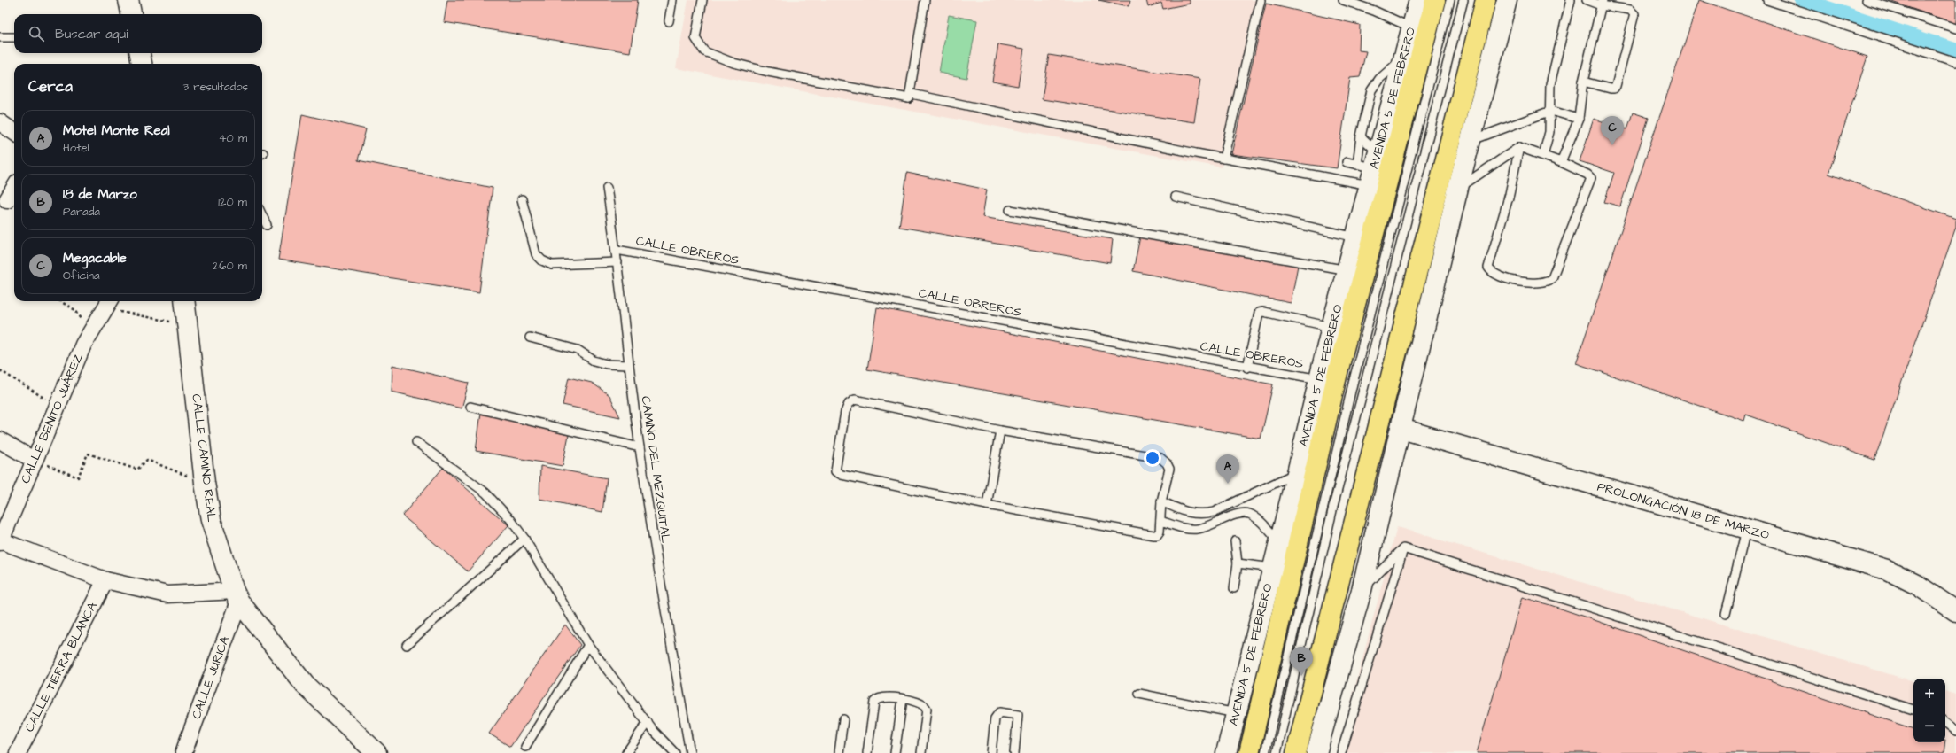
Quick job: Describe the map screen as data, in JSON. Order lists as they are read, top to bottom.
{
  "streets": {
    "highway": ["AVENIDA 5 DE FEBRERO"],
    "main road": ["CALLE CAMINO REAL", "PROLONGACIÓN 18 DE MARZO"],
    "street": ["CALLE BENITO JUÁREZ", "CALLE TIERRA BLANCA", "CALLE JURICA"],
    "lane": ["CALLE OBREROS", "CAMINO DEL MEZQUITAL"]
  },
  "crossings": [
    ["AVENIDA 5 DE FEBRERO", "CALLE OBREROS"],
    ["CALLE OBREROS", "CAMINO DEL MEZQUITAL"],
    ["CALLE CAMINO REAL", "CALLE JURICA"]
  ],
  "page": {
    "search": "Buscar aquí",
    "heading": ["Cerca", "3 resultados"],
    "list": [
      {
        "mark": "A",
        "name": "Motel Monte Real",
        "note": "Hotel",
        "value": "40 m"
      },
      {
        "mark": "B",
        "name": "18 de Marzo",
        "note": "Parada",
        "value": "120 m"
      },
      {
        "mark": "C",
        "name": "Megacable",
        "note": "Oficina",
        "value": "260 m"
      }
    ],
    "pins": ["C", "A", "B"],
    "map_buttons": ["+", "−"]
  }
}
